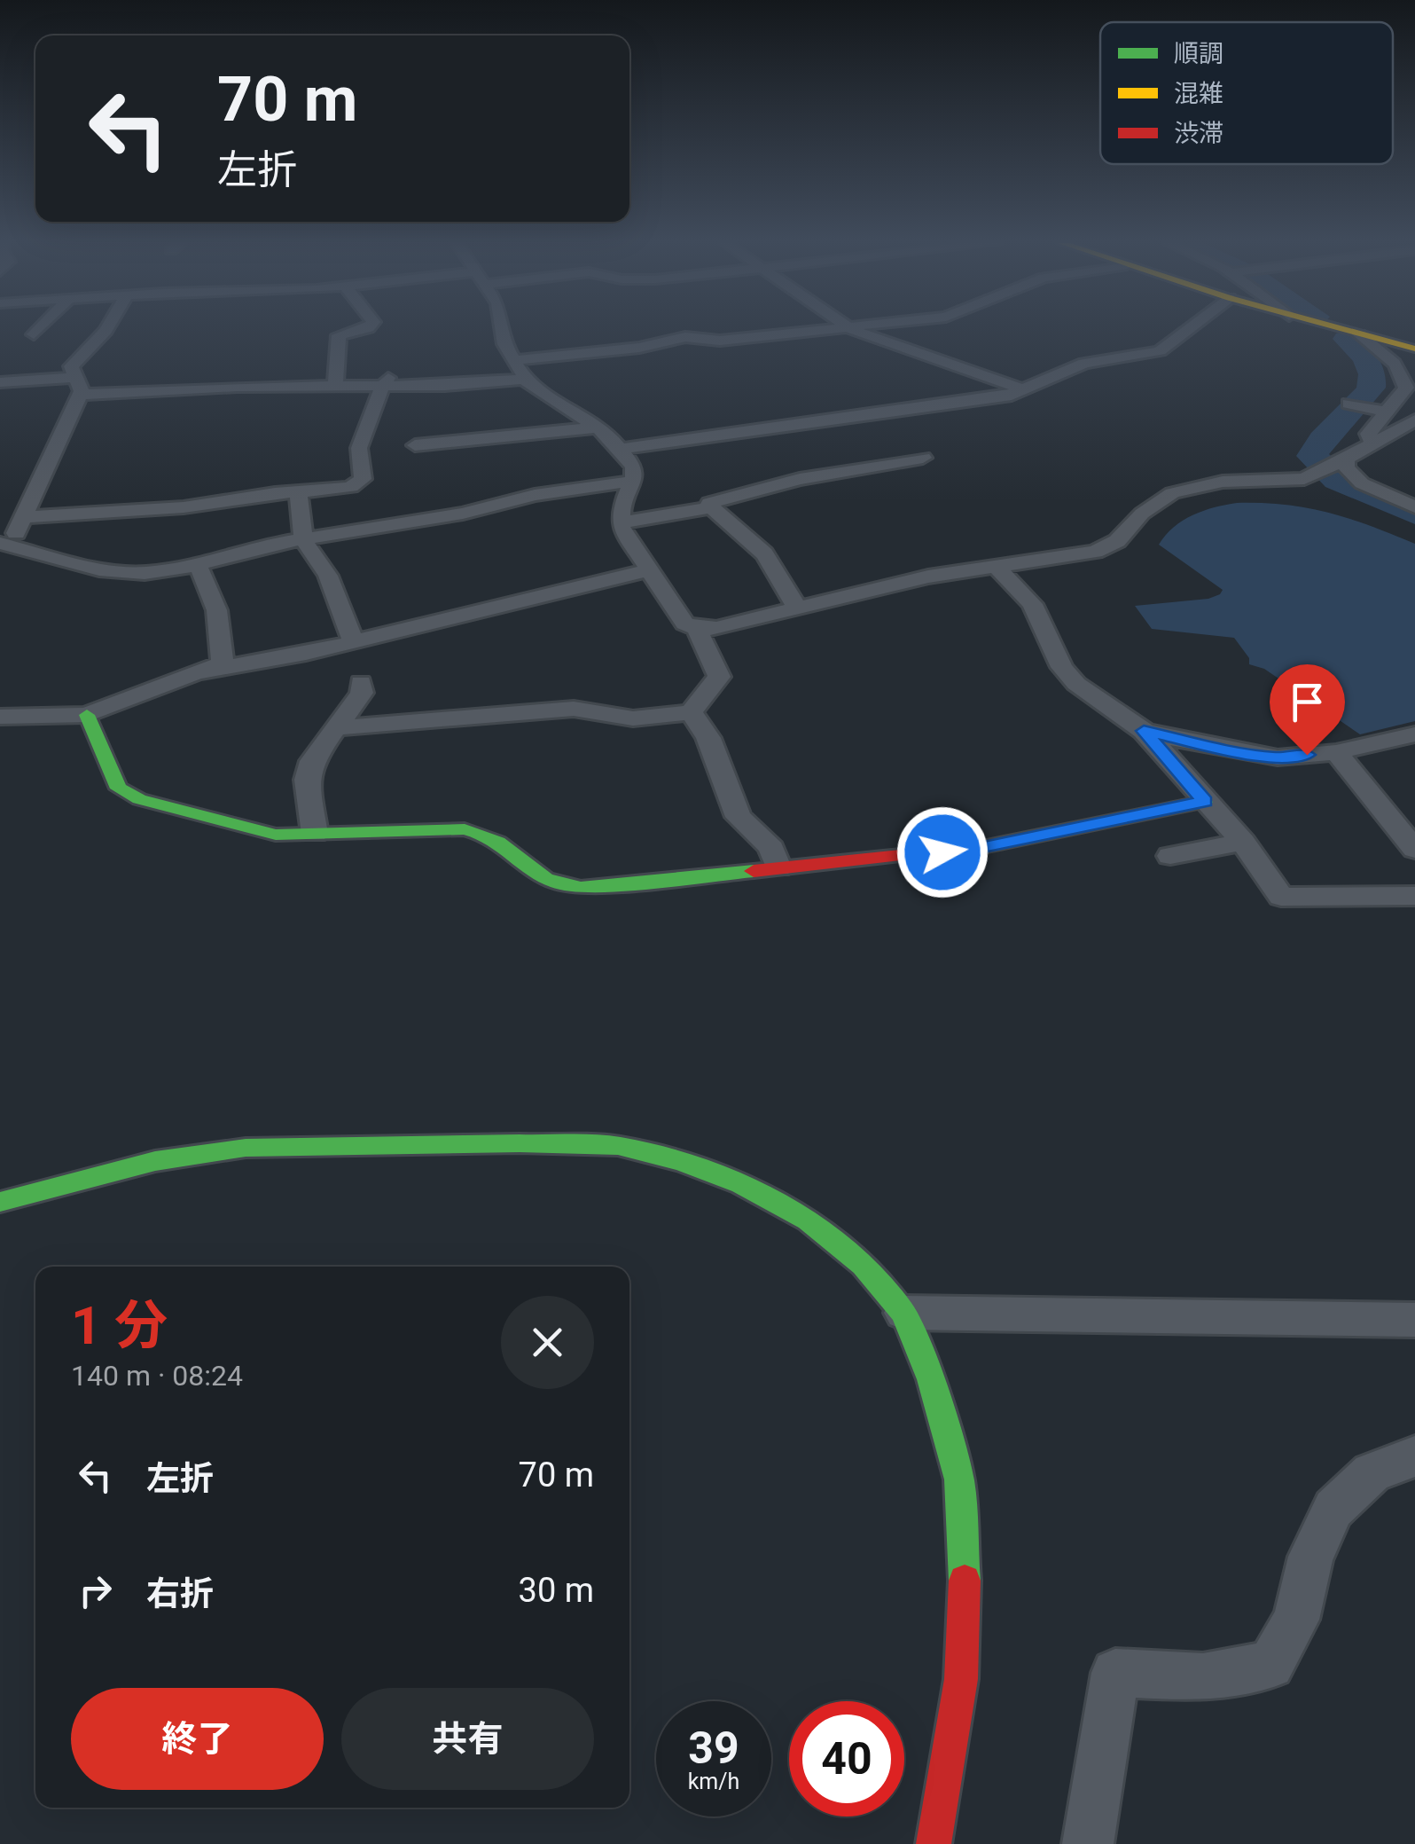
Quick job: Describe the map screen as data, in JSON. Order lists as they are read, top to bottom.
{
  "legend": ["順調", "混雑", "渋滞"],
  "page": {
    "turn": ["70 m", "左折"],
    "heading": ["1 分", "140 m · 08:24"],
    "list": [
      {
        "name": "左折",
        "value": "70 m"
      },
      {
        "name": "右折",
        "value": "30 m"
      }
    ],
    "buttons": ["終了", "共有"],
    "speed": "39 km/h",
    "limit": "40"
  }
}
